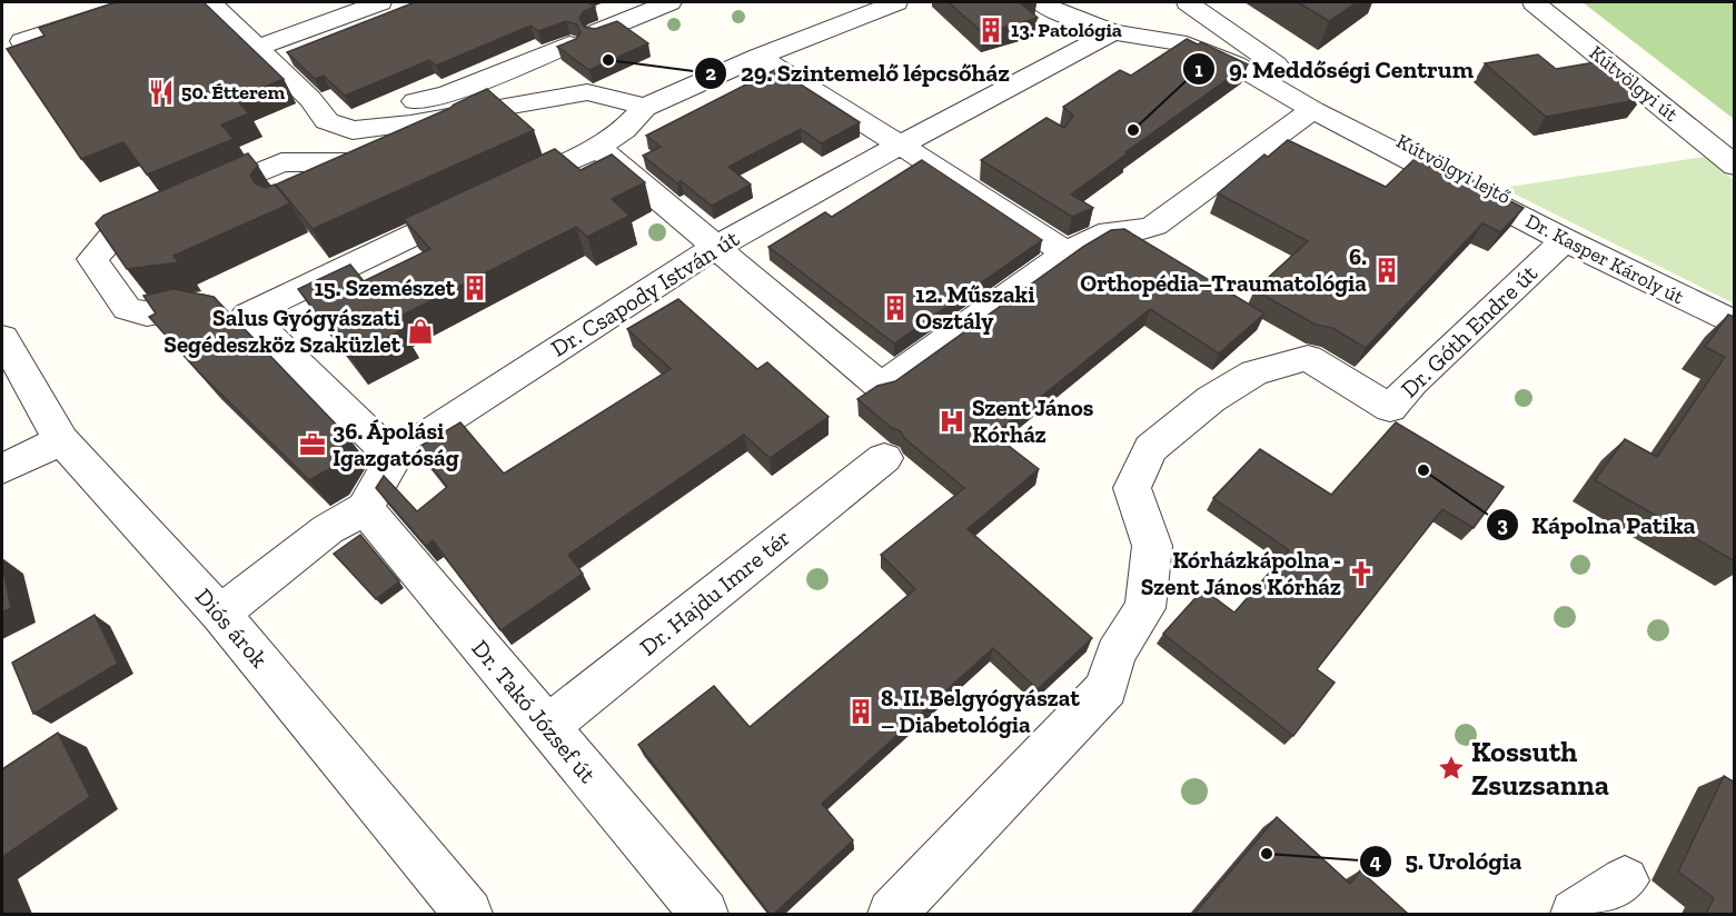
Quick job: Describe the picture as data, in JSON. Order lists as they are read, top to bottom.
{
  "streets": {
    "street": [
      "Kútvölgyi út",
      "Kútvölgyi lejtő",
      "Dr. Kasper Károly út",
      "Dr. Csapody István út",
      "Dr. Góth Endre út",
      "Dr. Hajdu Imre tér",
      "Diós árok",
      "Dr. Takó József út"
    ]
  },
  "crossings": [
    ["Dr. Kasper Károly út", "Dr. Csapody István út"],
    ["Dr. Kasper Károly út", "Dr. Góth Endre út"],
    ["Dr. Csapody István út", "Diós árok"],
    ["Dr. Csapody István út", "Dr. Takó József út"],
    ["Dr. Hajdu Imre tér", "Dr. Takó József út"]
  ],
  "places": {
    "building": [
      "13. Patológia",
      "6. Orthopédia–Traumatológia",
      "15. Szemészet",
      "12. Műszaki Osztály",
      "8. II. Belgyógyászat – Diabetológia"
    ],
    "other": [
      "29. Szintemelő lépcsőház",
      "9. Meddőségi Centrum",
      "Kápolna Patika",
      "5. Urológia"
    ],
    "restaurant": ["50. Étterem"],
    "shop": ["Salus Gyógyászati Segédeszköz Szaküzlet"],
    "hospital": ["Szent János Kórház"],
    "office": ["36. Ápolási Igazgatóság"],
    "church": ["Kórházkápolna - Szent János Kórház"],
    "place": ["Kossuth Zsuzsanna"]
  }
}
